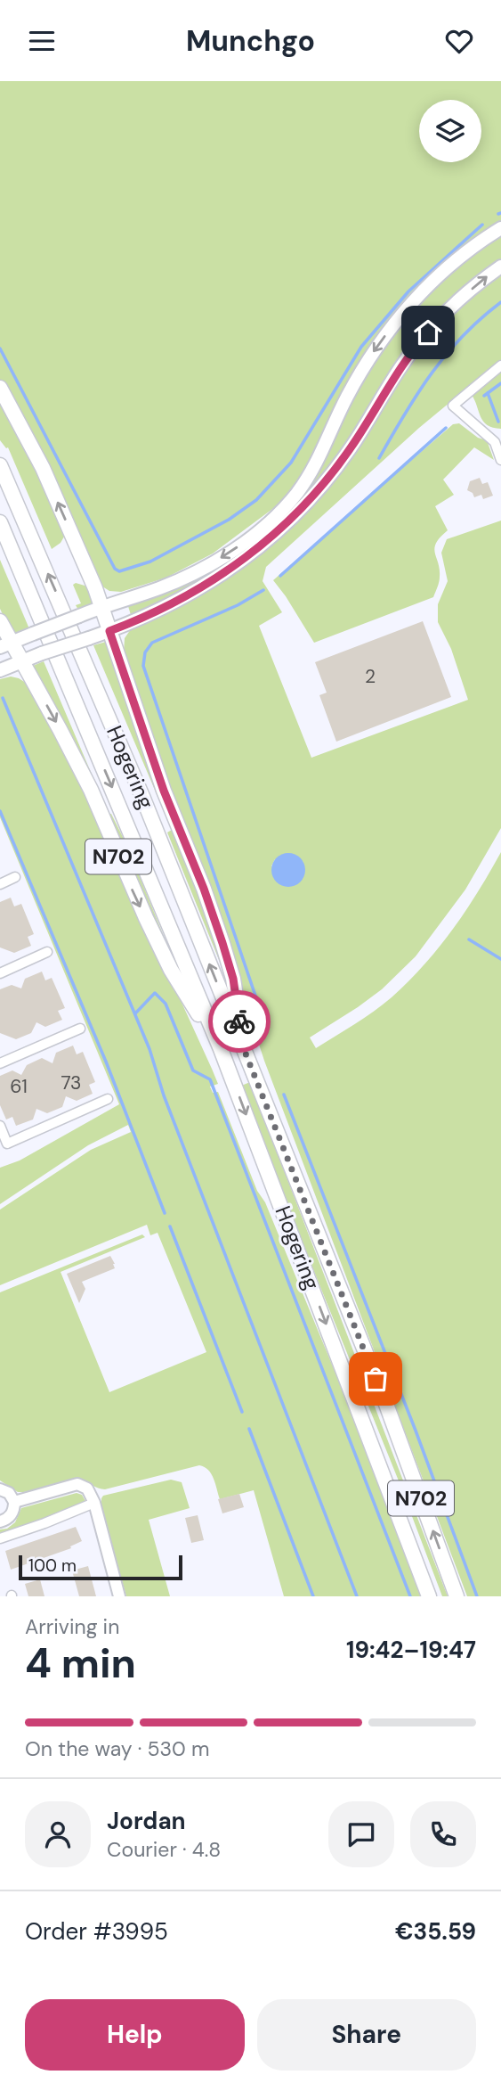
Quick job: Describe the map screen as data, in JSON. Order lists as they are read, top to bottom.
{
  "streets": {
    "highway": ["Hogering", "N702"]
  },
  "crossings": [
    ["Hogering", "N702"]
  ],
  "house_numbers": ["2", "73", "61"],
  "scale_bar": "100 m",
  "page": {
    "header": "Munchgo",
    "scale": "100 m",
    "heading": ["4 min", "Arriving in", "19:42–19:47"],
    "panel": [
      "Jordan",
      "Courier · 4.8",
      "Order #3995",
      "€35.59"
    ],
    "bar": "On the way · 530 m",
    "buttons": ["Help", "Share"]
  }
}
